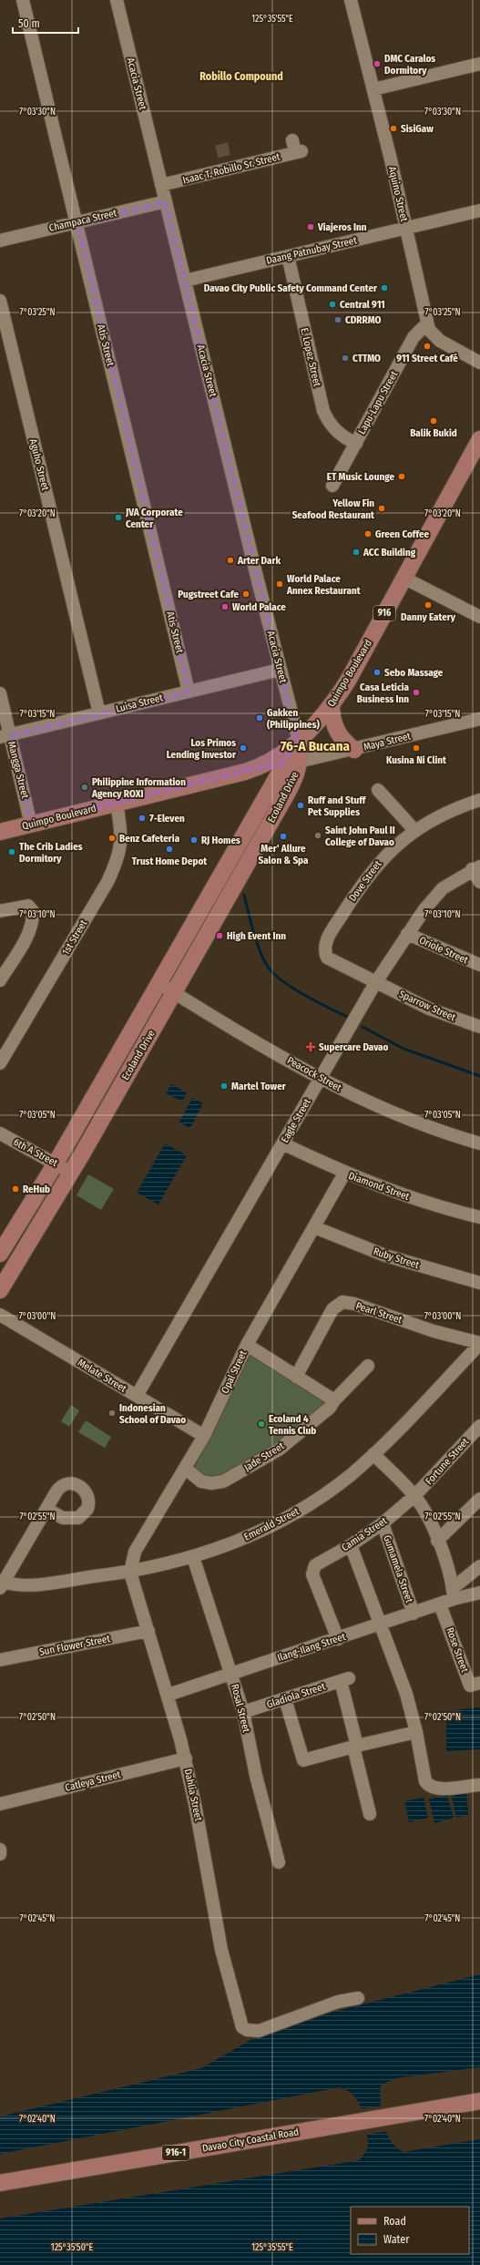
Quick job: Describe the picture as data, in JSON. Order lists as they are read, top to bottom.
{
  "streets": {
    "main road": [
      "916",
      "Quimpo Boulevard",
      "Ecoland Drive",
      "Davao City Coastal Road",
      "916-1"
    ],
    "street": [
      "Acacia Street",
      "Isaac T. Robillo Sr. Street",
      "Aquino Street",
      "Champaca Street",
      "Daang Patnubay Street",
      "Atis Street",
      "E. Lopez Street",
      "Lapu-Lapu Street",
      "Aguho Street",
      "Luisa Street",
      "Maya Street",
      "Mangga Street",
      "Dove Street",
      "1st Street",
      "Oriole Street",
      "Sparrow Street",
      "Peacock Street",
      "Eagle Street",
      "6th A Street",
      "Diamond Street",
      "Ruby Street",
      "Pearl Street",
      "Opal Street",
      "Melate Street",
      "Jade Street",
      "Fortune Street",
      "Emerald Street",
      "Camia Street",
      "Gumamela Street",
      "Sun Flower Street",
      "Ilang-Ilang Street",
      "Rose Street",
      "Gladiola Street",
      "Rosal Street",
      "Catleya Street",
      "Dahlia Street"
    ]
  },
  "crossings": [
    ["Acacia Street", "Isaac T. Robillo Sr. Street"],
    ["Acacia Street", "Champaca Street"],
    ["Acacia Street", "Daang Patnubay Street"],
    ["Acacia Street", "Quimpo Boulevard"],
    ["Acacia Street", "Luisa Street"],
    ["Acacia Street", "Ecoland Drive"],
    ["Aquino Street", "Daang Patnubay Street"],
    ["Aquino Street", "Lapu-Lapu Street"],
    ["Champaca Street", "Atis Street"],
    ["Daang Patnubay Street", "E. Lopez Street"],
    ["Atis Street", "Luisa Street"],
    ["E. Lopez Street", "Lapu-Lapu Street"],
    ["Aguho Street", "Luisa Street"],
    ["Quimpo Boulevard", "Maya Street"],
    ["Quimpo Boulevard", "Mangga Street"],
    ["Quimpo Boulevard", "Ecoland Drive"],
    ["Quimpo Boulevard", "1st Street"],
    ["Luisa Street", "Mangga Street"],
    ["Maya Street", "Ecoland Drive"],
    ["Ecoland Drive", "Peacock Street"],
    ["Ecoland Drive", "6th A Street"],
    ["Dove Street", "Sparrow Street"],
    ["Dove Street", "Eagle Street"],
    ["Oriole Street", "Eagle Street"],
    ["Sparrow Street", "Eagle Street"],
    ["Peacock Street", "Eagle Street"],
    ["Eagle Street", "Diamond Street"],
    ["Eagle Street", "Melate Street"],
    ["Diamond Street", "Opal Street"],
    ["Ruby Street", "Opal Street"],
    ["Pearl Street", "Emerald Street"],
    ["Opal Street", "Melate Street"],
    ["Opal Street", "Jade Street"],
    ["Opal Street", "Emerald Street"],
    ["Opal Street", "Dahlia Street"],
    ["Fortune Street", "Camia Street"],
    ["Emerald Street", "Rosal Street"],
    ["Emerald Street", "Dahlia Street"],
    ["Camia Street", "Gumamela Street"],
    ["Camia Street", "Ilang-Ilang Street"],
    ["Gumamela Street", "Ilang-Ilang Street"],
    ["Sun Flower Street", "Dahlia Street"],
    ["Ilang-Ilang Street", "Rose Street"],
    ["Ilang-Ilang Street", "Rosal Street"],
    ["Ilang-Ilang Street", "Dahlia Street"],
    ["Gladiola Street", "Rosal Street"],
    ["Catleya Street", "Dahlia Street"]
  ],
  "districts": ["Robillo Compound", "76-A Bucana"],
  "places": {
    "other": [
      "DMC Caralos Dormitory",
      "SisiGaw",
      "Viajeros Inn",
      "Davao City Public Safety Command Center",
      "Central 911",
      "CDRRMO",
      "911 Street Café",
      "CTTMO",
      "Balik Bukid",
      "ET Music Lounge",
      "Yellow Fin Seafood Restaurant",
      "JVA Corporate Center",
      "Green Coffee",
      "ACC Building",
      "Arter Dark",
      "World Palace Annex Restaurant",
      "Pugstreet Cafe",
      "Danny Eatery",
      "World Palace",
      "Sebo Massage",
      "Casa Leticia Business Inn",
      "Gakken (Philippines)",
      "Los Primos Lending Investor",
      "Kusina Ni Clint",
      "Philippine Information Agency ROXI",
      "Ruff and Stuff Pet Supplies",
      "7-Eleven",
      "Saint John Paul II College of Davao",
      "Mer' Allure Salon & Spa",
      "Benz Cafeteria",
      "RJ Homes",
      "Trust Home Depot",
      "The Crib Ladies Dormitory",
      "High Event Inn",
      "Martel Tower",
      "ReHub",
      "Indonesian School of Davao",
      "Ecoland 4 Tennis Club"
    ],
    "health": ["Supercare Davao"]
  },
  "legend": ["Road", "Water"],
  "scale_bar": "50 m",
  "coordinates": [
    "125°35'55\"E",
    "7°03'30\"N",
    "7°03'25\"N",
    "7°03'20\"N",
    "7°03'15\"N",
    "7°03'10\"N",
    "7°03'05\"N",
    "7°03'00\"N",
    "7°02'55\"N",
    "7°02'50\"N",
    "7°02'45\"N",
    "7°02'40\"N",
    "125°35'50\"E"
  ]
}
